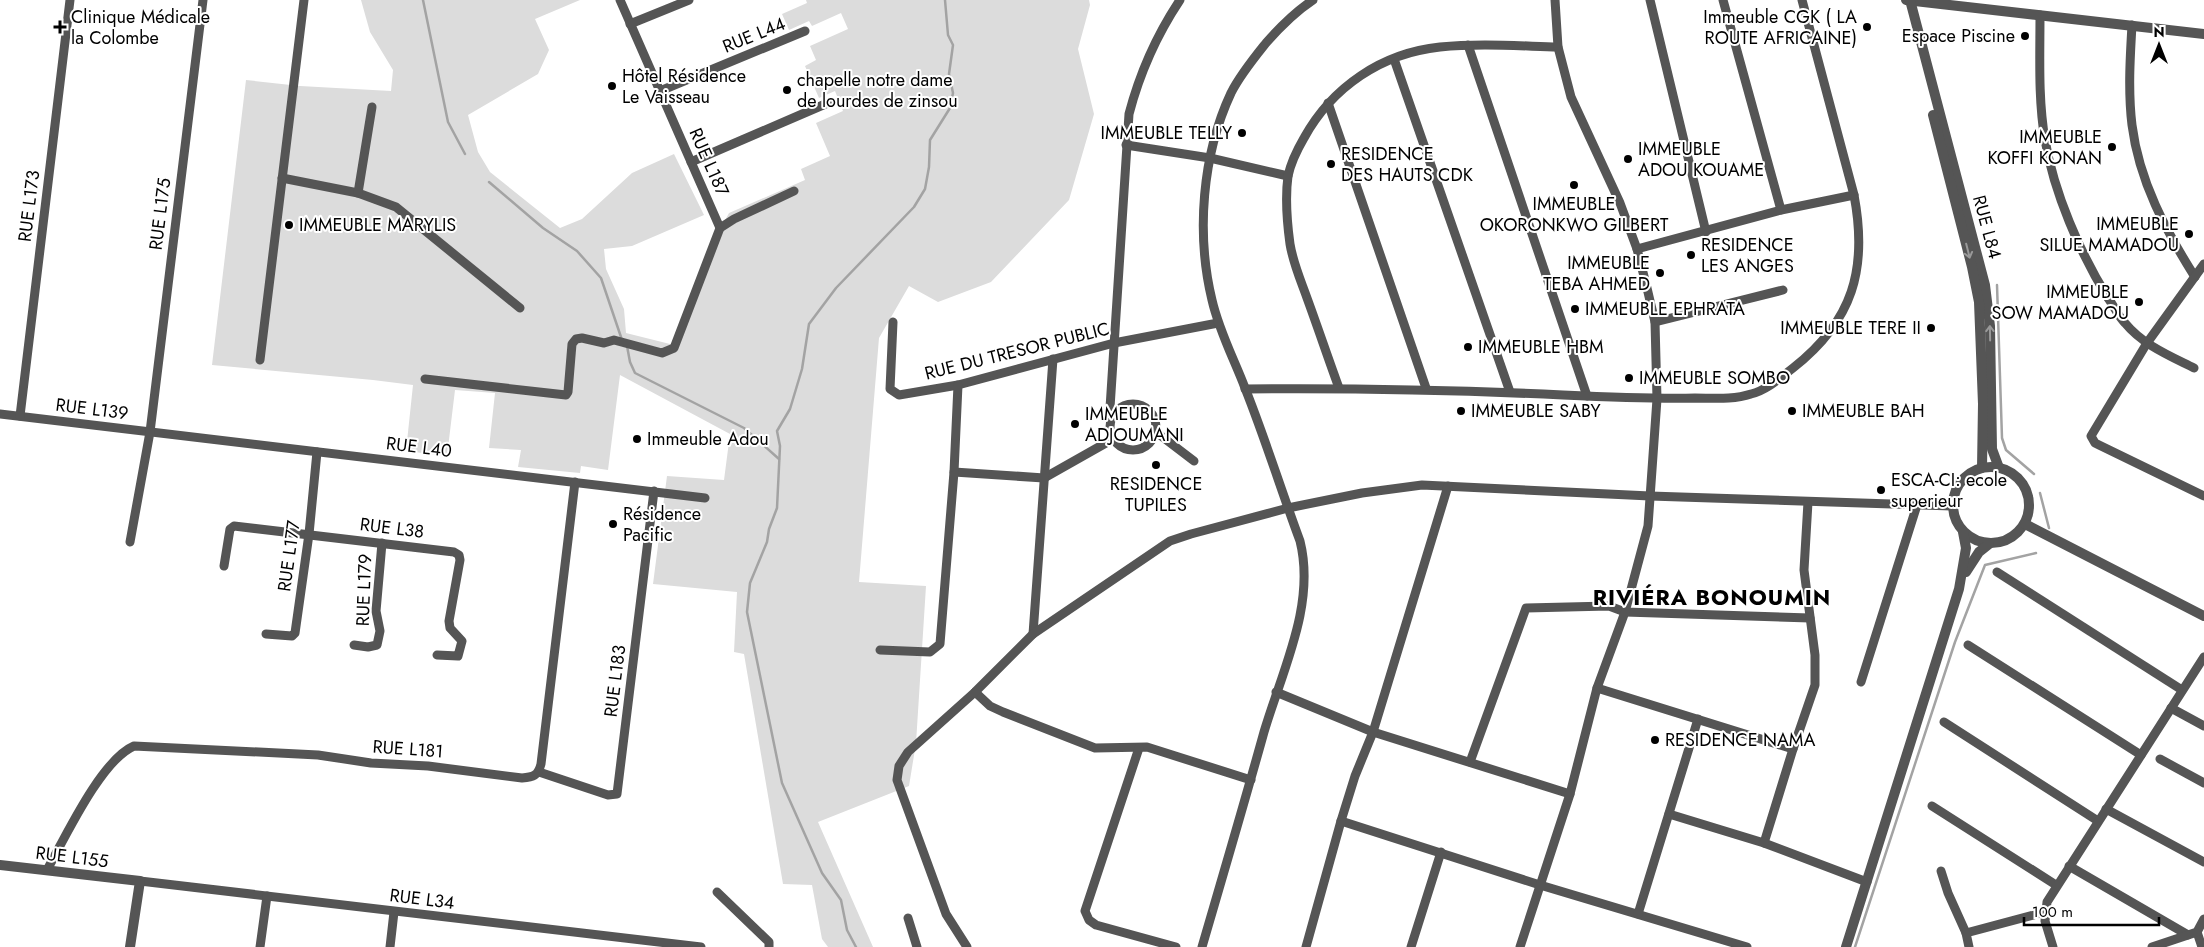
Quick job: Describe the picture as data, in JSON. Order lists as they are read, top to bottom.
{
  "streets": {
    "street": [
      "RUE L44",
      "RUE L187",
      "RUE L173",
      "RUE L175",
      "RUE L84",
      "RUE DU TRESOR PUBLIC",
      "RUE L139",
      "RUE L40",
      "RUE L38",
      "RUE L177",
      "RUE L179",
      "RUE L183",
      "RUE L181",
      "RUE L155",
      "RUE L34"
    ]
  },
  "crossings": [
    ["RUE L44", "RUE L187"],
    ["RUE L173", "RUE L139"],
    ["RUE L175", "RUE L139"],
    ["RUE L139", "RUE L40"],
    ["RUE L40", "RUE L177"],
    ["RUE L40", "RUE L183"],
    ["RUE L38", "RUE L177"],
    ["RUE L38", "RUE L179"],
    ["RUE L183", "RUE L181"],
    ["RUE L181", "RUE L155"],
    ["RUE L155", "RUE L34"]
  ],
  "districts": ["RIVIÉRA BONOUMIN"],
  "places": {
    "health": ["Clinique Médicale la Colombe"],
    "other": [
      "Immeuble CGK ( LA ROUTE AFRICAINE)",
      "Espace Piscine",
      "Hôtel Résidence Le Vaisseau",
      "chapelle notre dame de lourdes de zinsou",
      "IMMEUBLE TELLY",
      "IMMEUBLE KOFFI KONAN",
      "IMMEUBLE ADOU KOUAME",
      "RESIDENCE DES HAUTS CDK",
      "IMMEUBLE OKORONKWO GILBERT",
      "IMMEUBLE MARYLIS",
      "IMMEUBLE SILUE MAMADOU",
      "RESIDENCE LES ANGES",
      "IMMEUBLE TEBA AHMED",
      "IMMEUBLE SOW MAMADOU",
      "IMMEUBLE EPHRATA",
      "IMMEUBLE TERE II",
      "IMMEUBLE HBM",
      "IMMEUBLE SOMBO",
      "IMMEUBLE SABY",
      "IMMEUBLE BAH",
      "IMMEUBLE ADJOUMANI",
      "Immeuble Adou",
      "RESIDENCE TUPILES",
      "ESCA-CI: ecole superieur",
      "Résidence Pacific",
      "RESIDENCE NAMA"
    ]
  },
  "scale_bar": "100 m",
  "north": "top"
}
